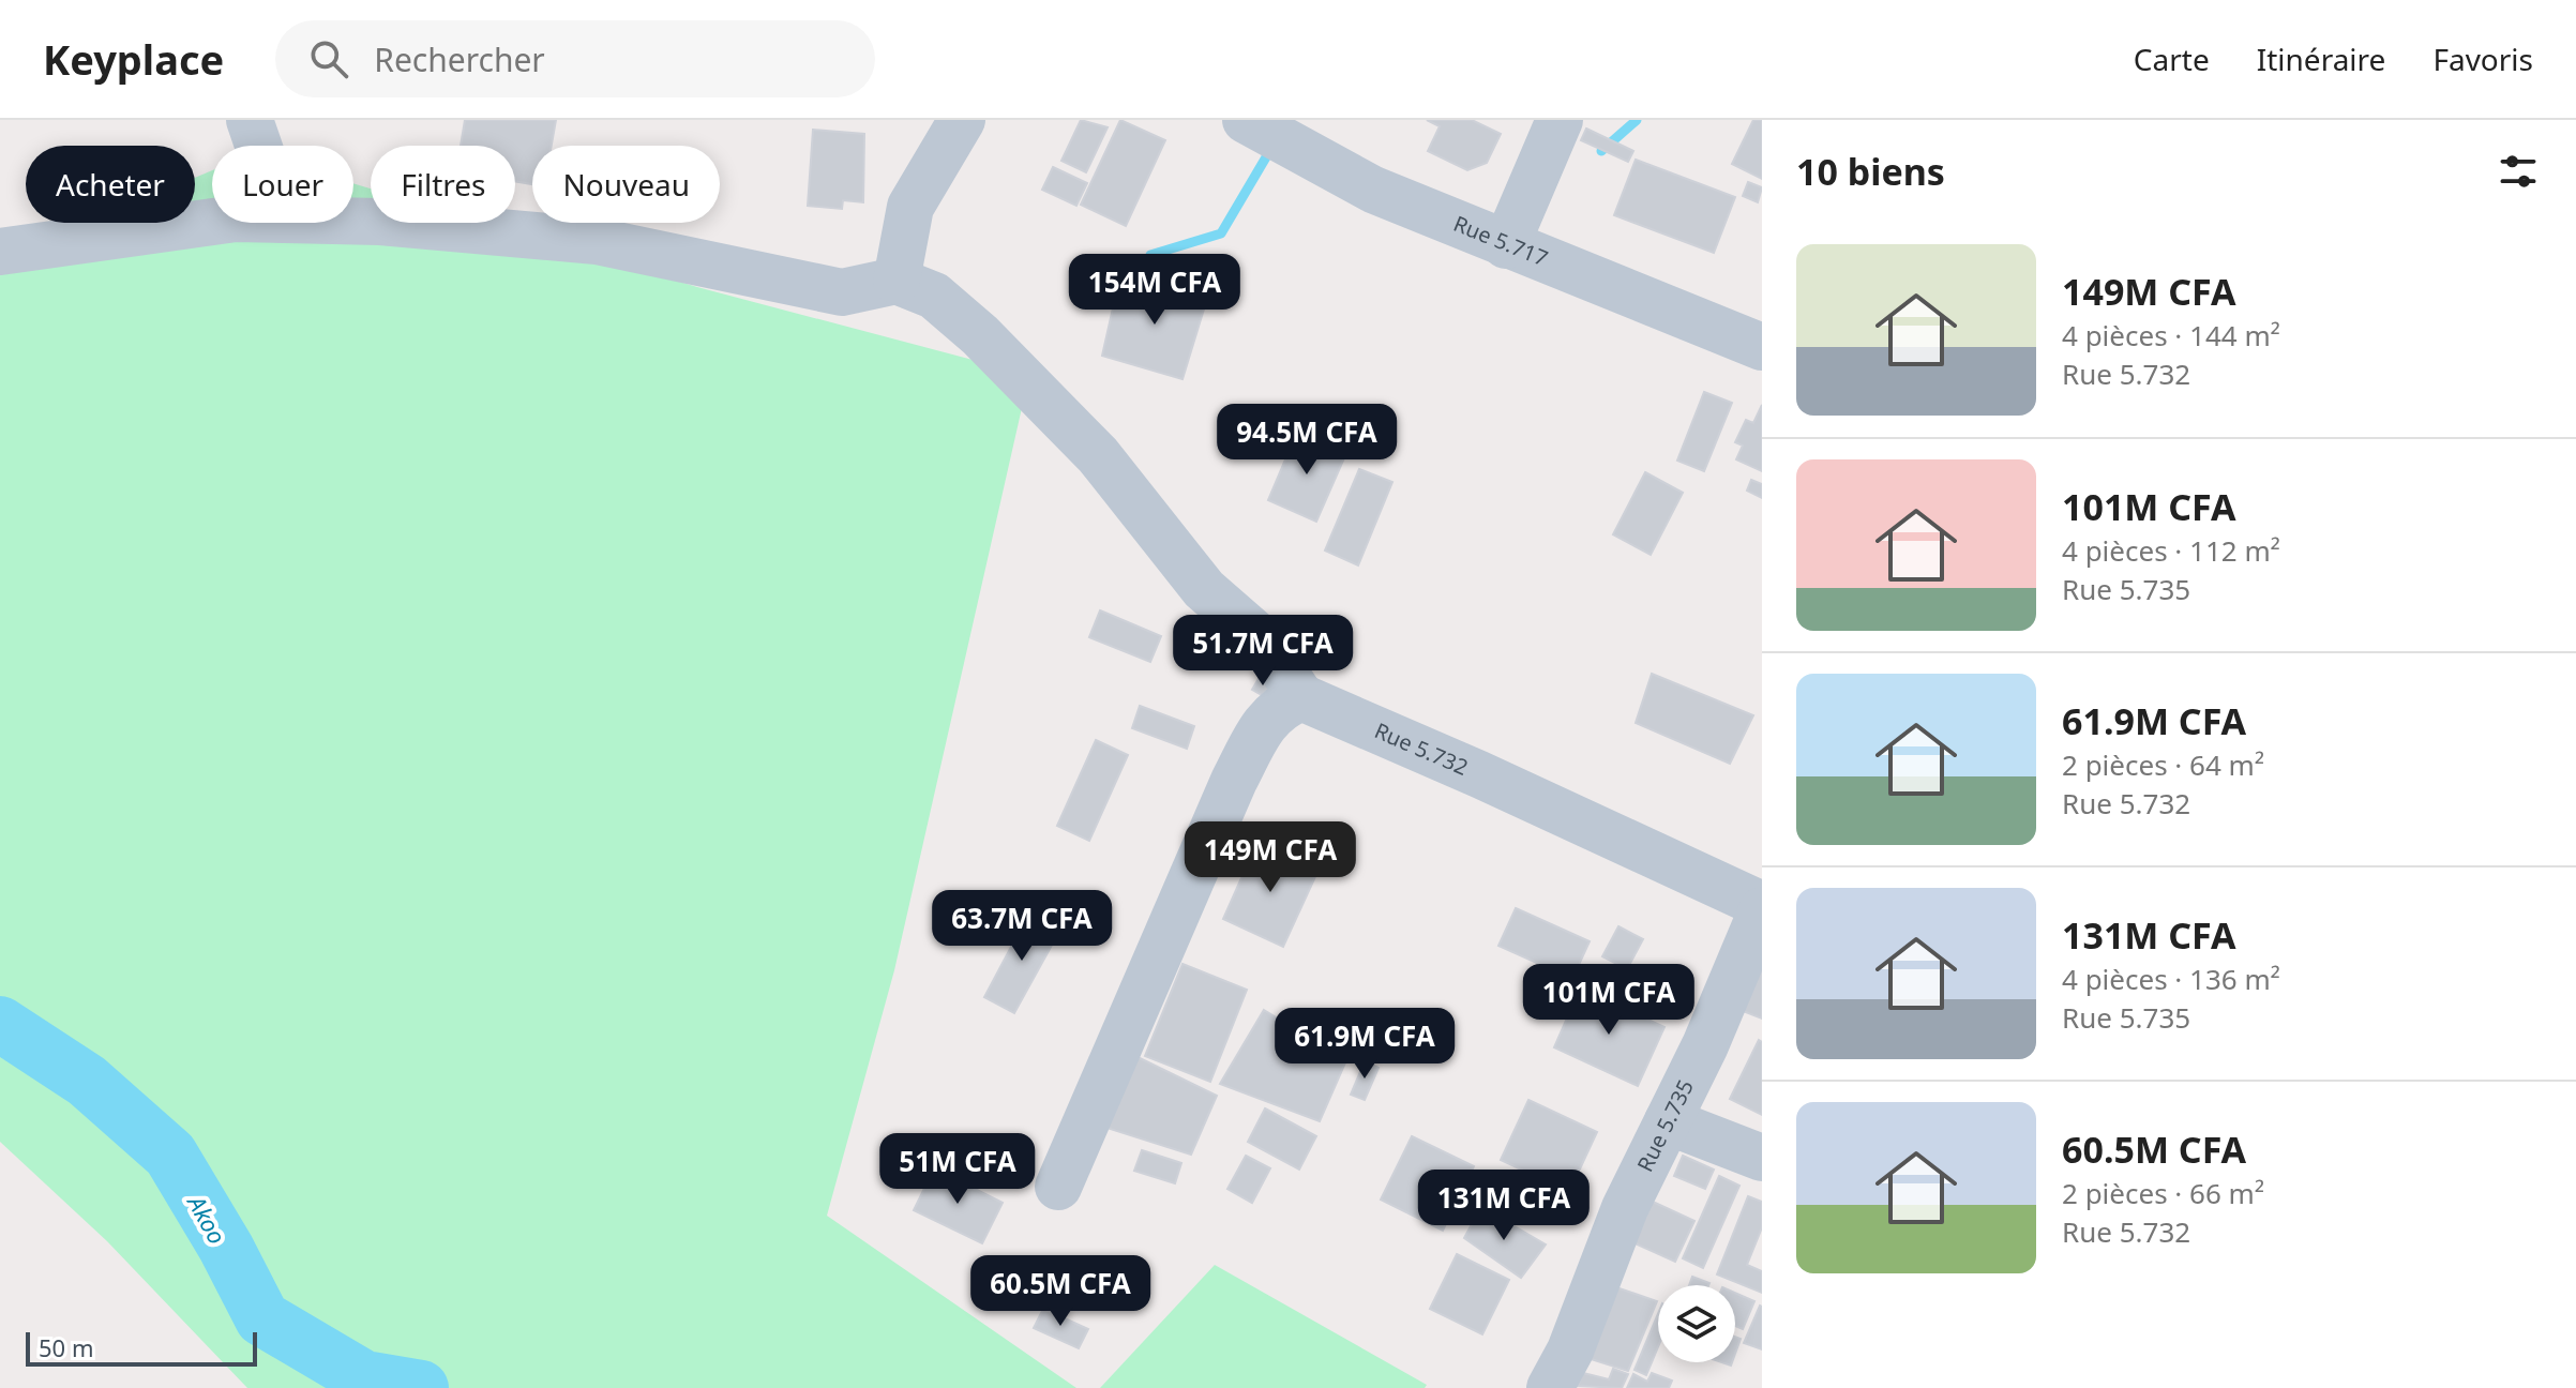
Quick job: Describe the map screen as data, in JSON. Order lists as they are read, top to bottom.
{
  "streets": {
    "street": ["Rue 5.717", "Rue 5.732", "Rue 5.735"]
  },
  "crossings": [
    ["Rue 5.732", "Rue 5.735"]
  ],
  "water": ["Akoo"],
  "scale_bar": "50 m",
  "page": {
    "header": "Keyplace",
    "search": "Rechercher",
    "nav": ["Carte", "Itinéraire", "Favoris"],
    "heading": "10 biens",
    "chip": [
      "Acheter",
      "Louer",
      "Filtres",
      "Nouveau"
    ],
    "list": [
      {
        "name": "149M CFA",
        "note": "4 pièces · 144 m² · Rue 5.732"
      },
      {
        "name": "101M CFA",
        "note": "4 pièces · 112 m² · Rue 5.735"
      },
      {
        "name": "61.9M CFA",
        "note": "2 pièces · 64 m² · Rue 5.732"
      },
      {
        "name": "131M CFA",
        "note": "4 pièces · 136 m² · Rue 5.735"
      },
      {
        "name": "60.5M CFA",
        "note": "2 pièces · 66 m² · Rue 5.732"
      }
    ],
    "price": [
      "154M CFA",
      "94.5M CFA",
      "51.7M CFA",
      "149M CFA",
      "63.7M CFA",
      "101M CFA",
      "61.9M CFA",
      "51M CFA",
      "131M CFA",
      "60.5M CFA"
    ],
    "scale": "50 m"
  }
}
